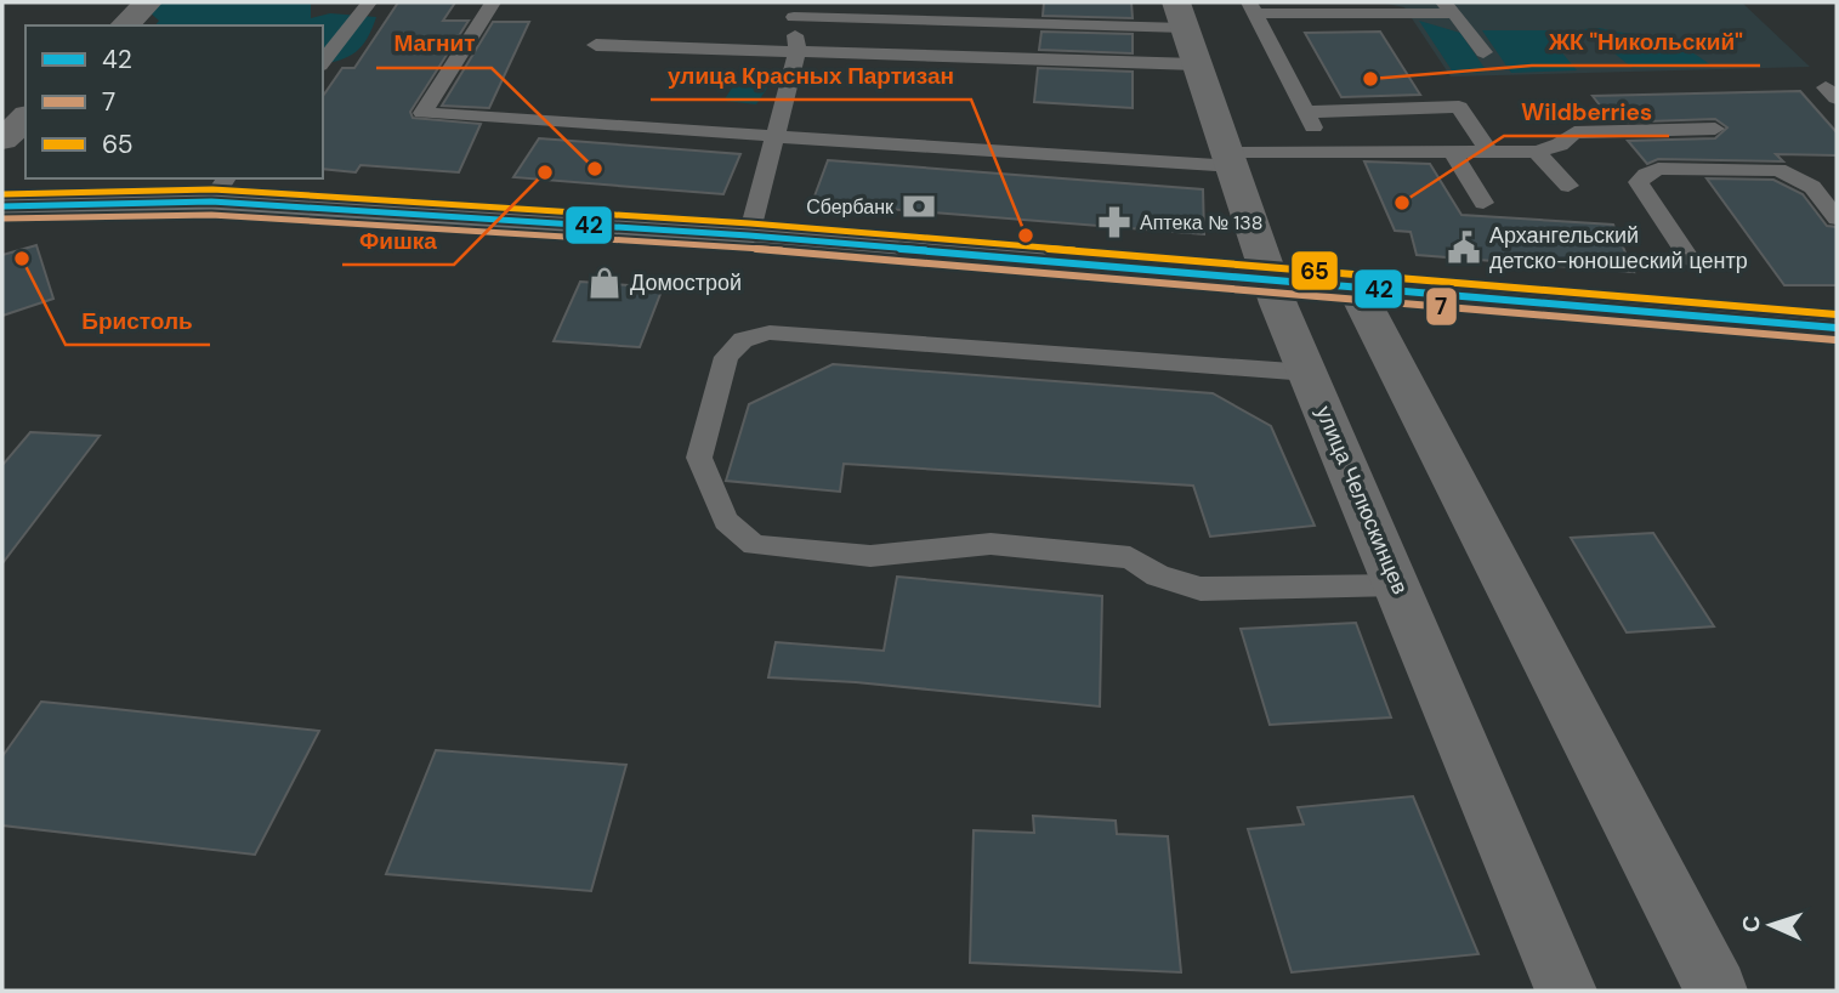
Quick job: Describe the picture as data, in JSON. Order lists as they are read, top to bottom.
{
  "streets": {
    "street": ["улица Челюскинцев"]
  },
  "places": {
    "other": [
      "ЖК \"Никольский\"",
      "Магнит",
      "Фишка",
      "Wildberries",
      "улица Красных Партизан",
      "Бристоль"
    ],
    "bank": ["Сбербанк"],
    "pharmacy": ["Аптека № 138"],
    "public building": ["Архангельский детско-юношеский центр"],
    "shop": ["Домострой"]
  },
  "lines": ["transit line 65", "transit line 42", "transit line 7"],
  "legend": ["42", "7", "65"],
  "north": "left"
}
